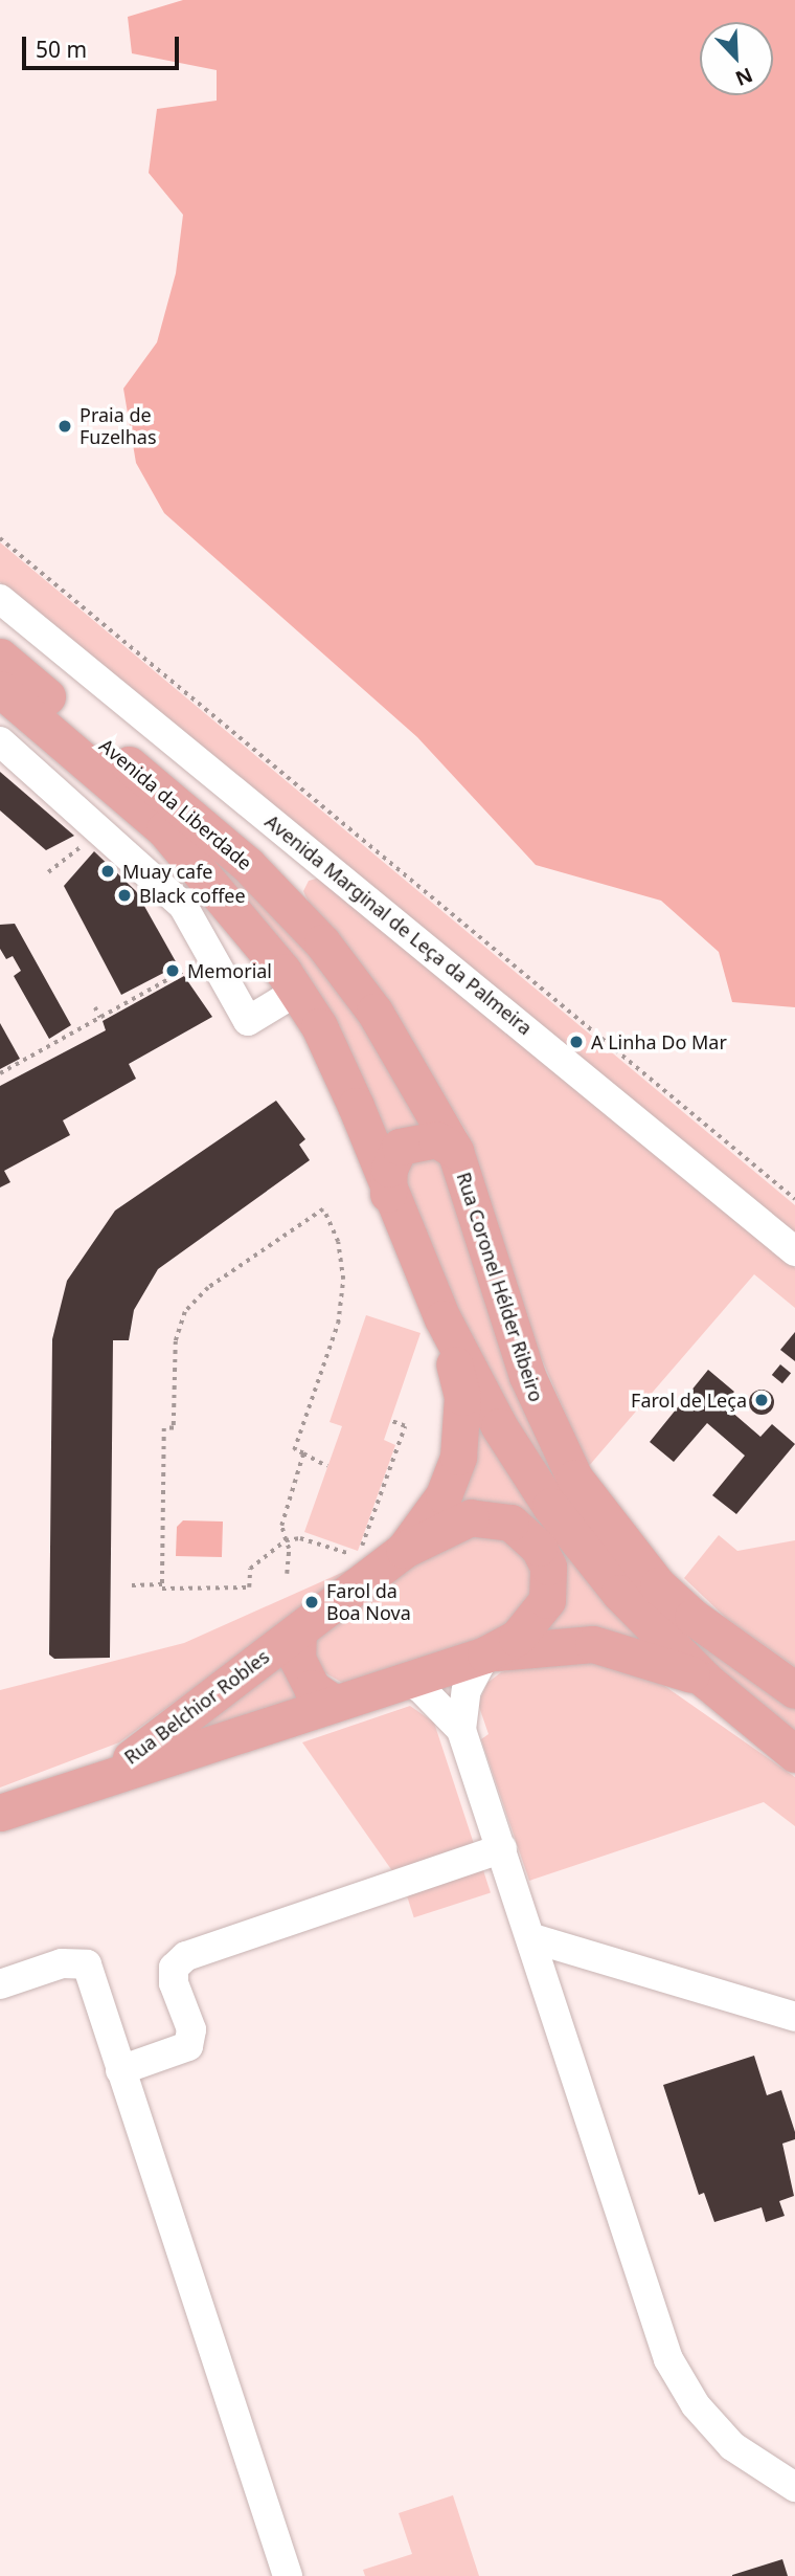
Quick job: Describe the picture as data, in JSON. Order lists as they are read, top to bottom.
{
  "streets": {
    "main road": ["Avenida da Liberdade", "Rua Coronel Hélder Ribeiro", "Rua Belchior Robles"],
    "street": ["Avenida Marginal de Leça da Palmeira"]
  },
  "crossings": [
    ["Avenida da Liberdade", "Rua Coronel Hélder Ribeiro"]
  ],
  "places": [
    "Praia de Fuzelhas",
    "Muay cafe",
    "Black coffee",
    "Memorial",
    "A Linha Do Mar",
    "Farol de Leça",
    "Farol da Boa Nova"
  ],
  "scale_bar": "50 m",
  "north": "bottom right"
}
